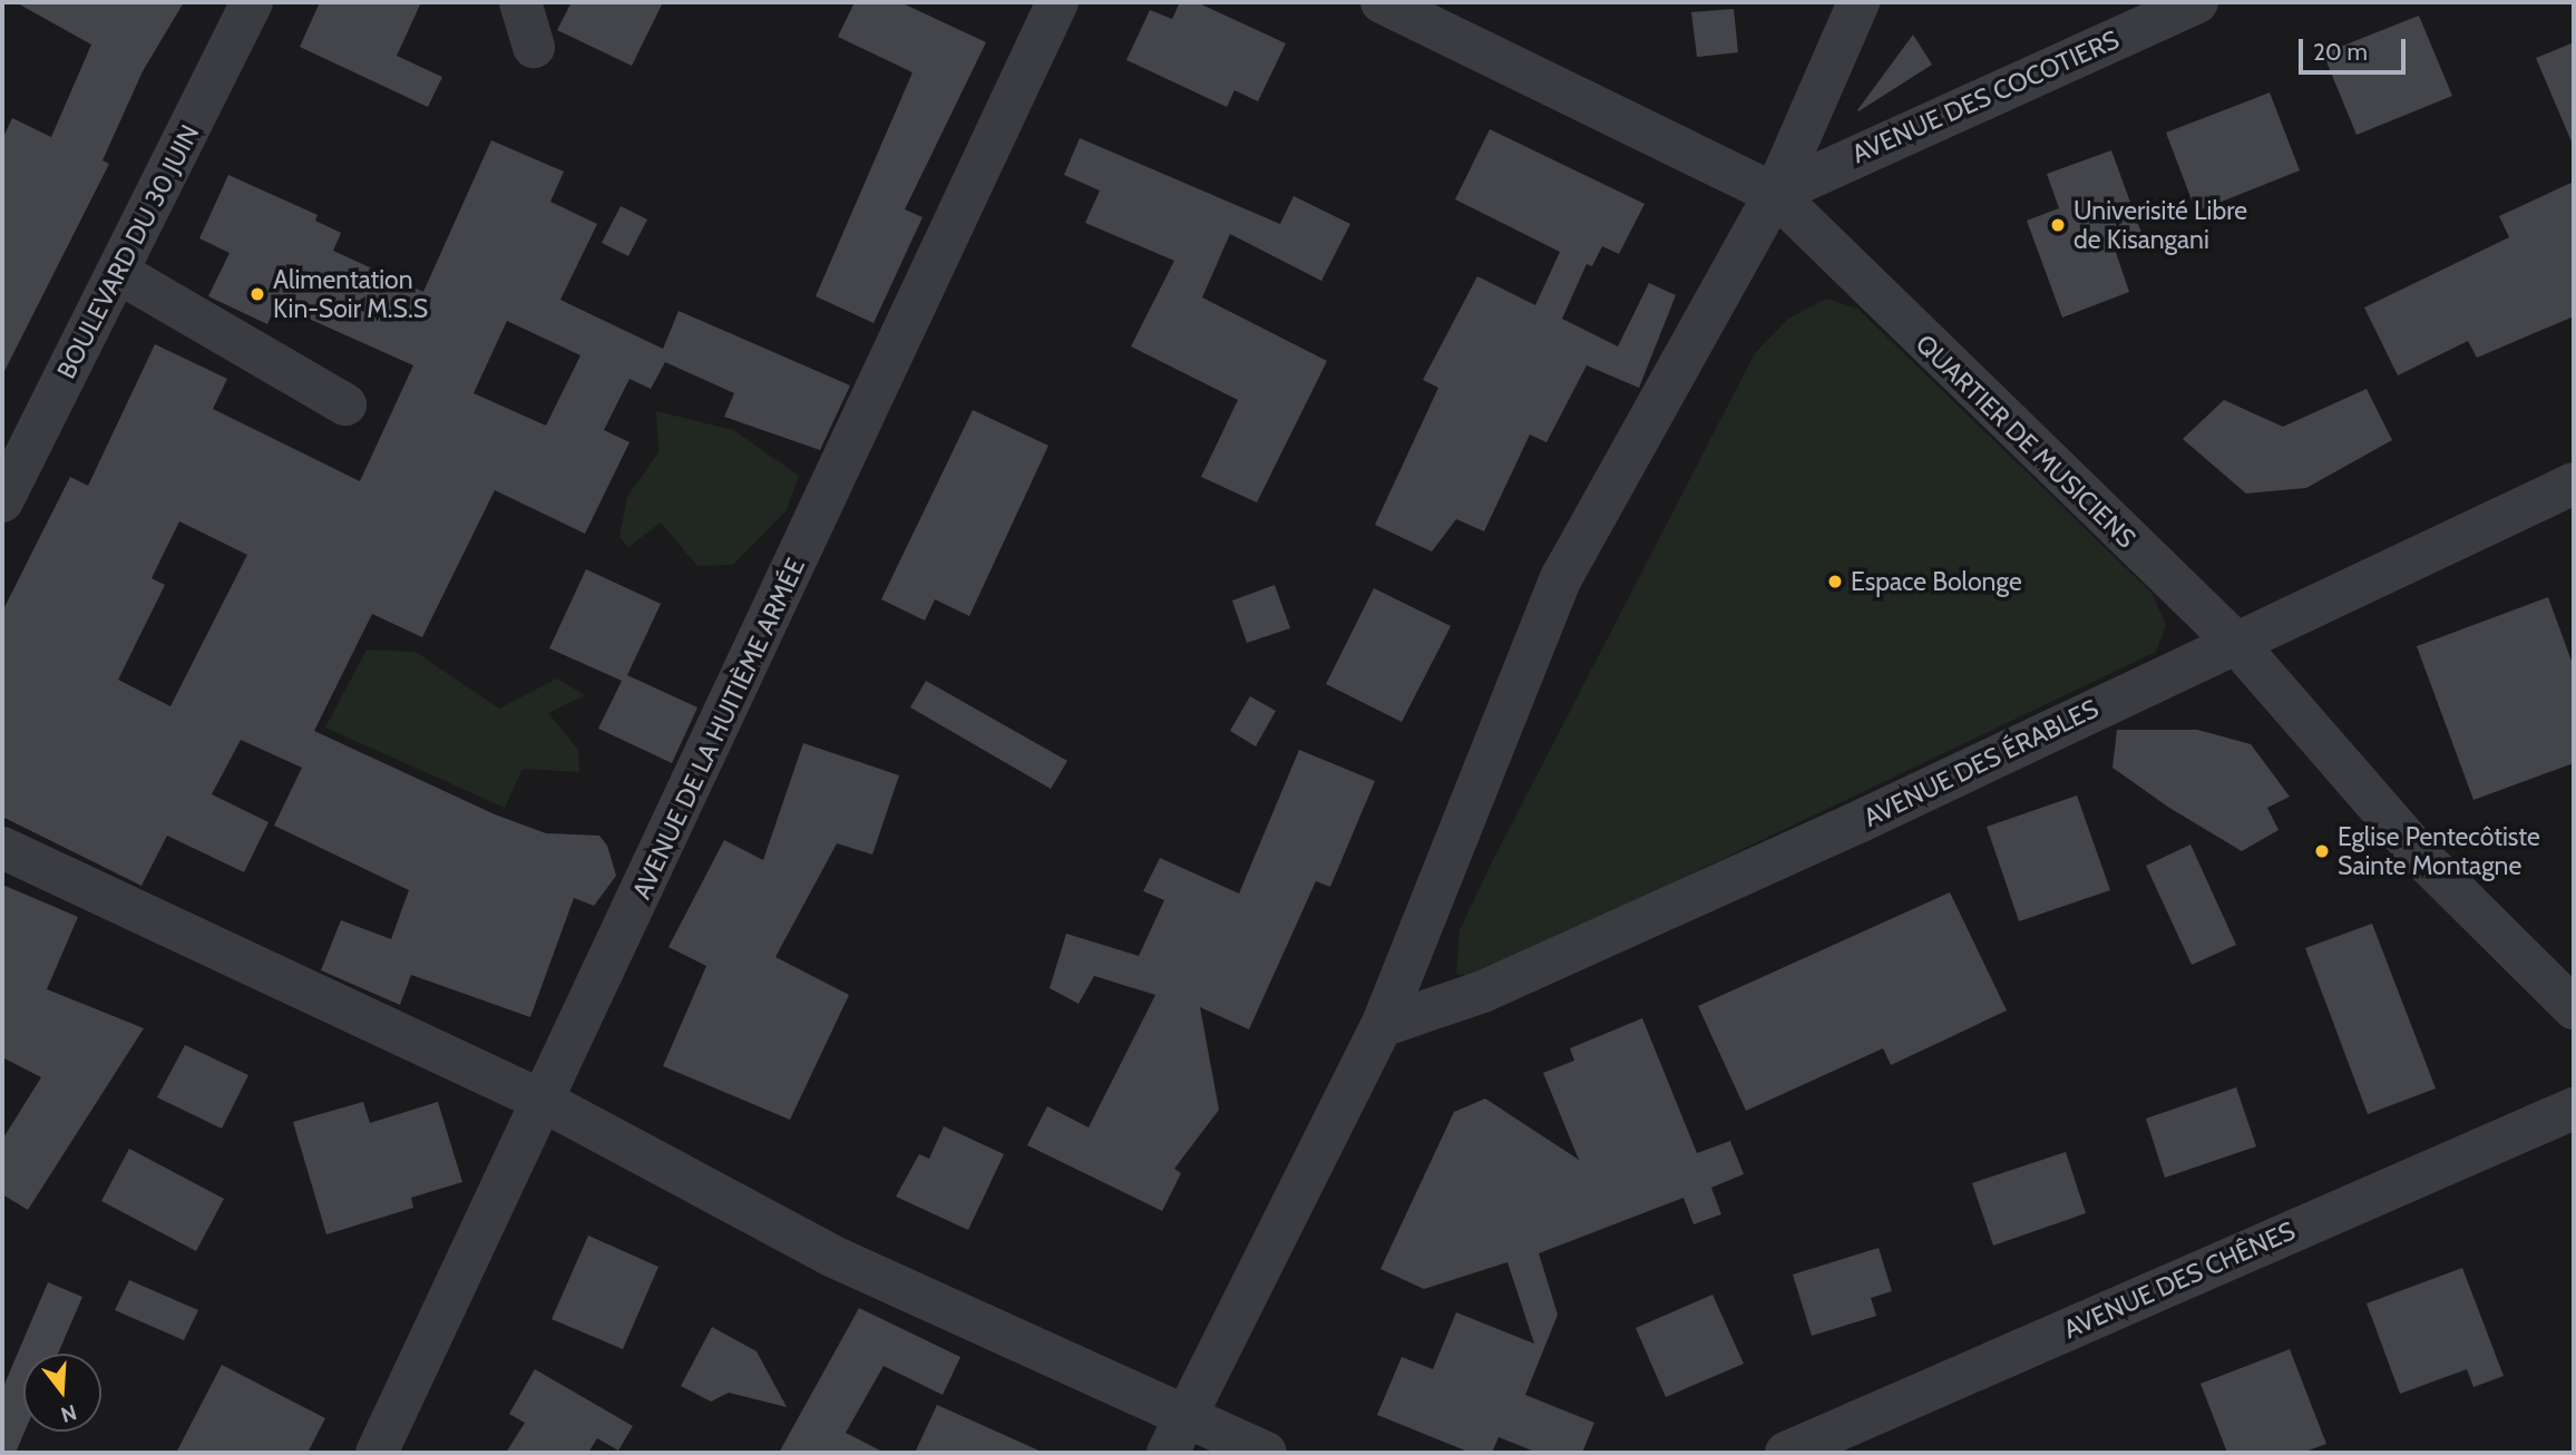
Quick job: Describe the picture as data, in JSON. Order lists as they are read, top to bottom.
{
  "streets": {
    "street": [
      "AVENUE DES COCOTIERS",
      "BOULEVARD DU 30 JUIN",
      "QUARTIER DE MUSICIENS",
      "AVENUE DE LA HUITIÈME ARMÉE",
      "AVENUE DES ÉRABLES",
      "AVENUE DES CHÊNES"
    ]
  },
  "crossings": [
    ["AVENUE DES COCOTIERS", "QUARTIER DE MUSICIENS"],
    ["QUARTIER DE MUSICIENS", "AVENUE DES ÉRABLES"]
  ],
  "places": [
    "Univerisité Libre de Kisangani",
    "Alimentation Kin-Soir M.S.S",
    "Espace Bolonge",
    "Eglise Pentecôtiste Sainte Montagne"
  ],
  "scale_bar": "20 m",
  "north": "bottom"
}
